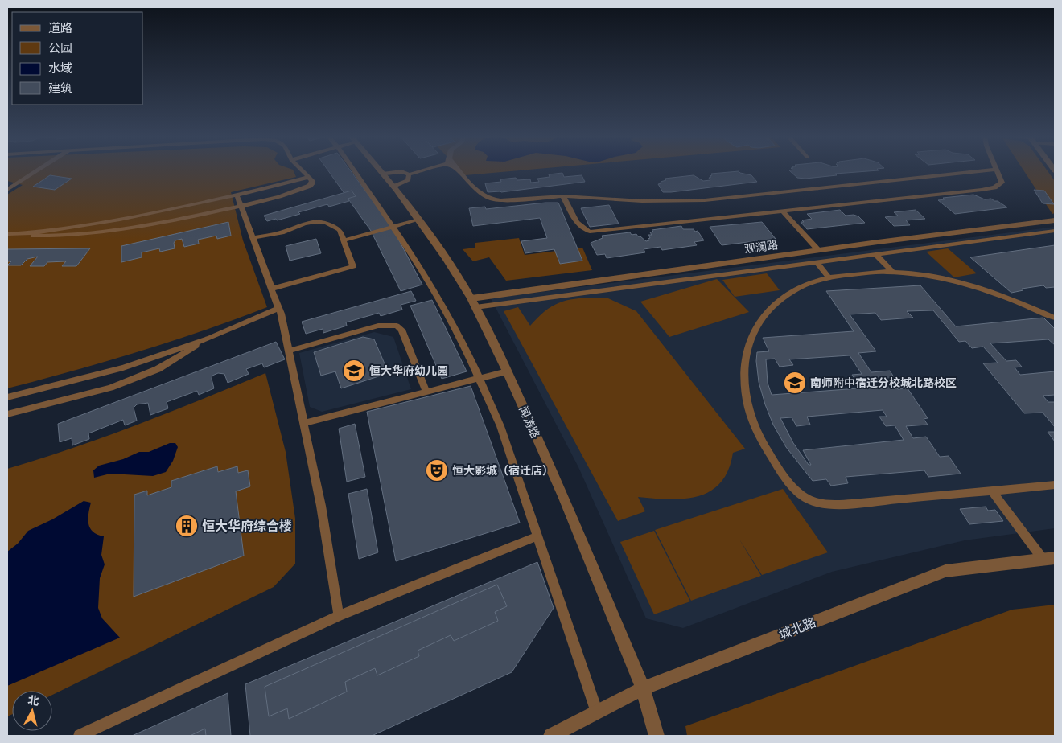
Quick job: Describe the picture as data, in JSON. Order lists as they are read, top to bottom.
{
  "streets": {
    "street": ["观澜路", "闻涛路", "城北路"]
  },
  "crossings": [
    ["观澜路", "闻涛路"],
    ["闻涛路", "城北路"]
  ],
  "places": {
    "school or university": ["恒大华府幼儿园", "南师附中宿迁分校城北路校区"],
    "theatre": ["恒大影城（宿迁店）"],
    "building": ["恒大华府综合楼"]
  },
  "legend": [
    "道路",
    "公园",
    "水域",
    "建筑"
  ],
  "north": "top"
}
